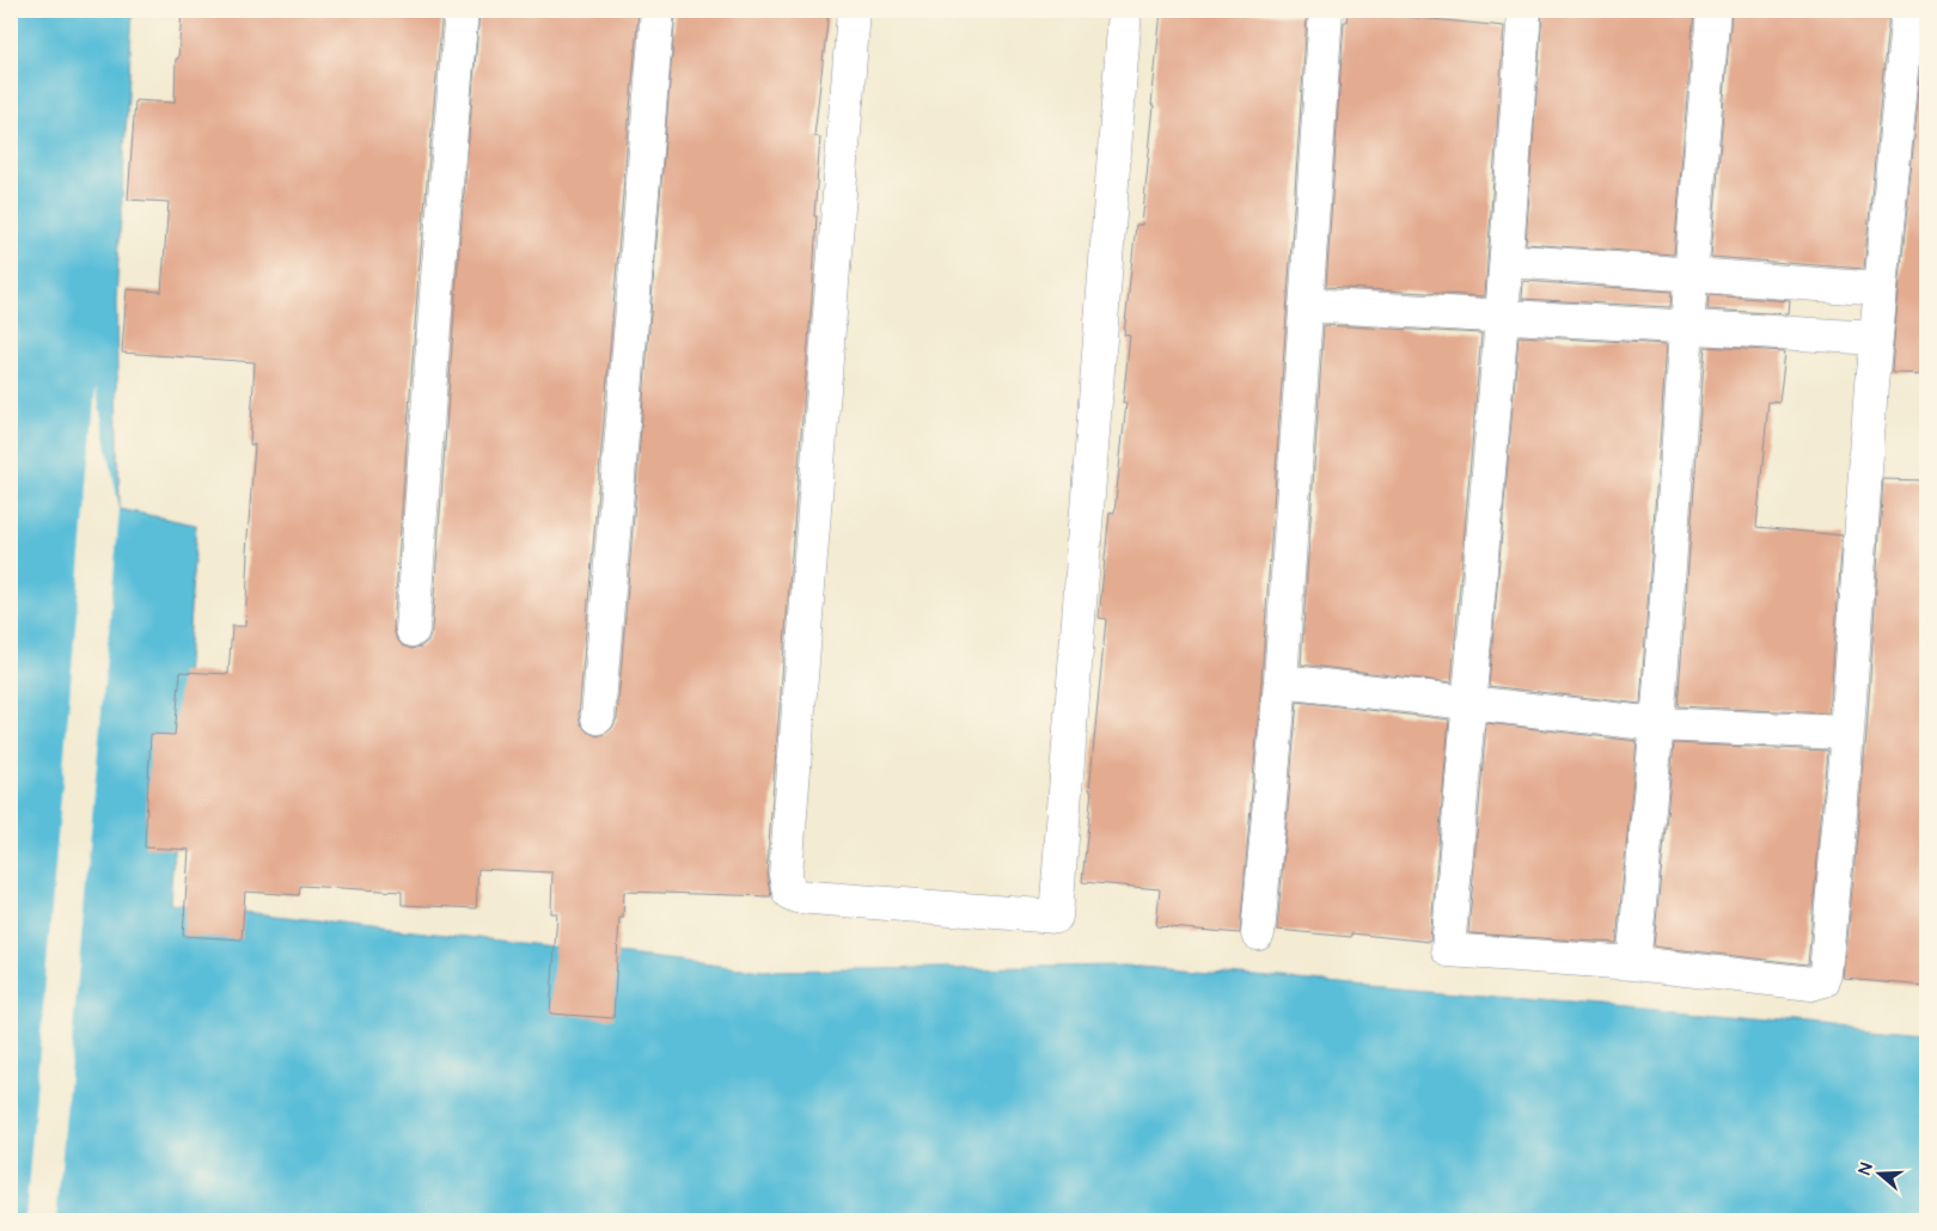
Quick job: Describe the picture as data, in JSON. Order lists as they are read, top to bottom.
{
  "north": "left"
}
